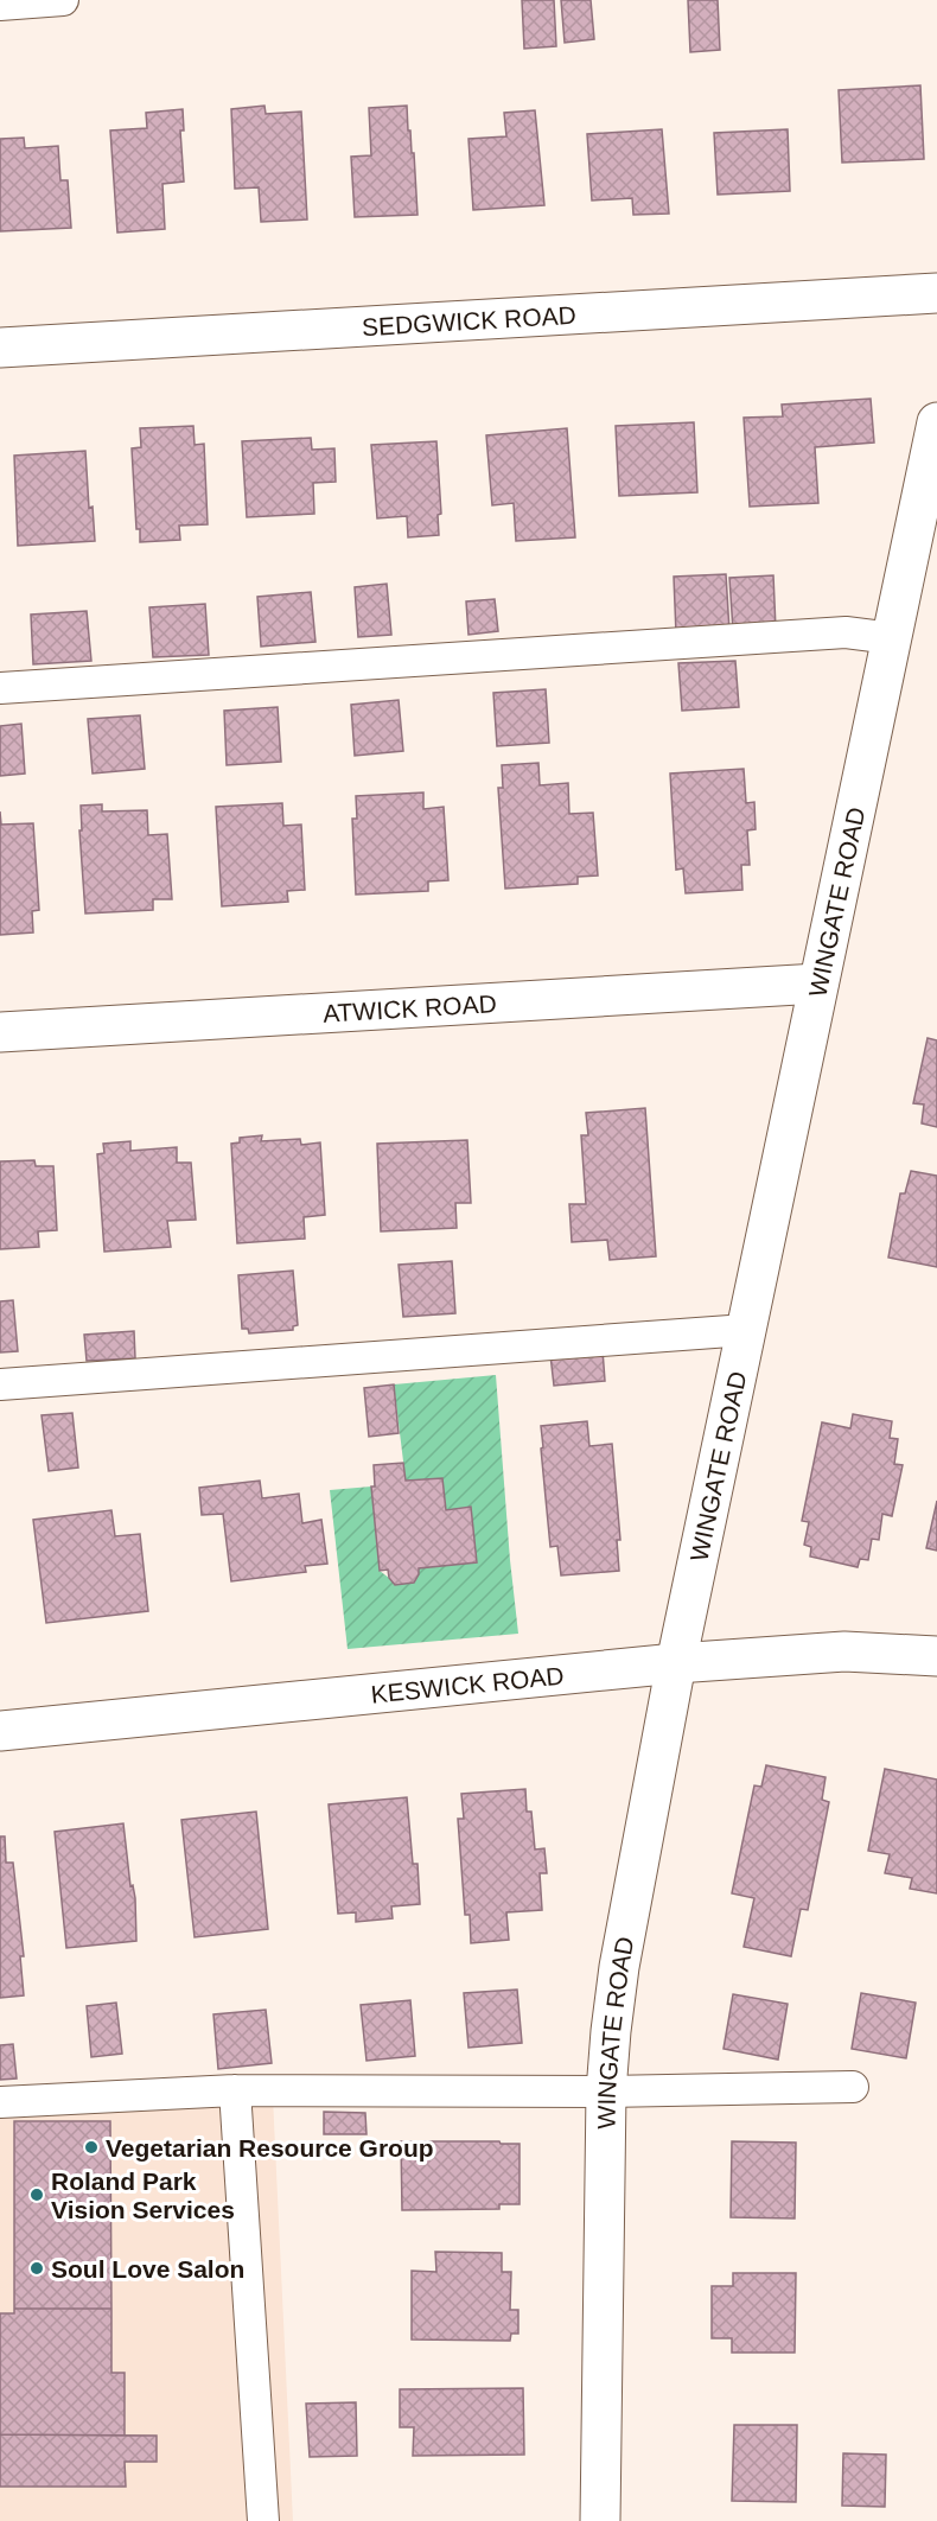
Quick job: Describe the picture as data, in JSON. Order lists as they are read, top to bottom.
{
  "streets": {
    "street": [
      "SEDGWICK ROAD",
      "WINGATE ROAD",
      "ATWICK ROAD",
      "KESWICK ROAD"
    ]
  },
  "crossings": [
    ["WINGATE ROAD", "ATWICK ROAD"],
    ["WINGATE ROAD", "KESWICK ROAD"]
  ],
  "places": ["Vegetarian Resource Group", "Roland Park Vision Services", "Soul Love Salon"]
}
